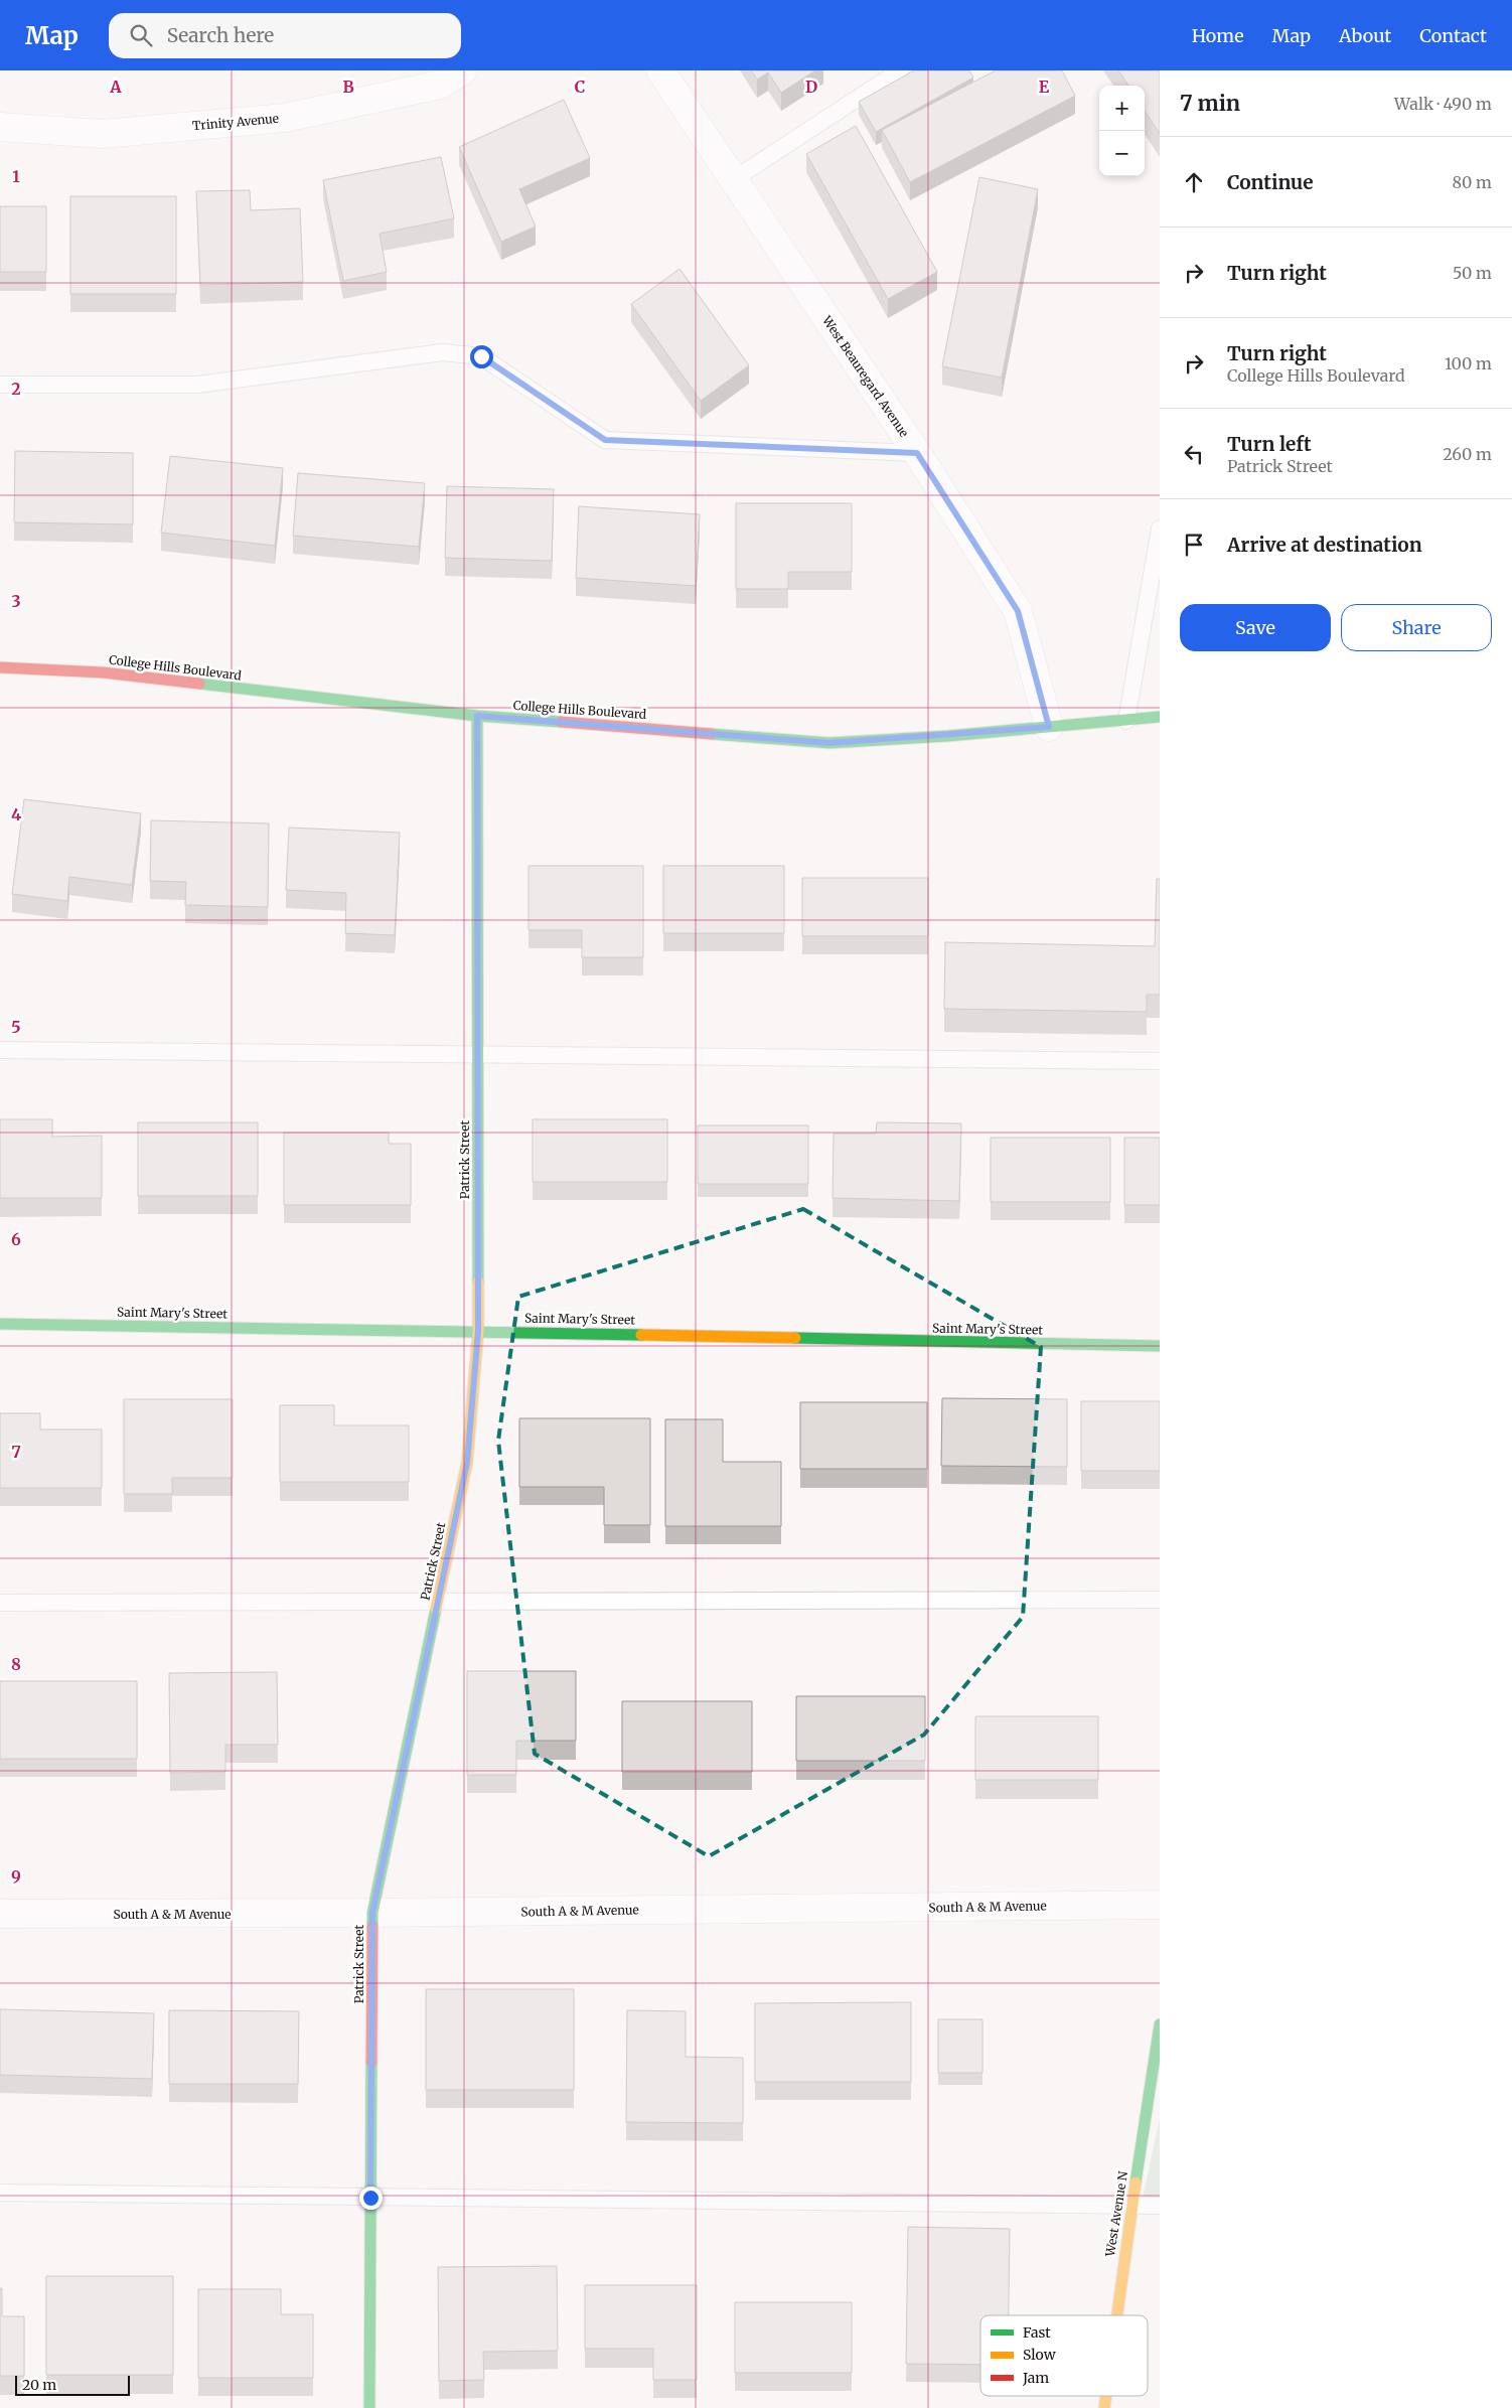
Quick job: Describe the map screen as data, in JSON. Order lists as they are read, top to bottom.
{
  "streets": {
    "street": [
      "Trinity Avenue",
      "West Beauregard Avenue",
      "College Hills Boulevard",
      "Patrick Street",
      "Saint Mary's Street",
      "South A & M Avenue",
      "West Avenue N"
    ]
  },
  "crossings": [
    ["West Beauregard Avenue", "College Hills Boulevard"],
    ["College Hills Boulevard", "Patrick Street"],
    ["Patrick Street", "Saint Mary's Street"],
    ["Patrick Street", "South A & M Avenue"]
  ],
  "legend": ["Fast", "Slow", "Jam"],
  "scale_bar": "20 m",
  "page": {
    "header": "Map",
    "search": "Search here",
    "nav": [
      "Home",
      "Map",
      "About",
      "Contact"
    ],
    "heading": ["7 min", "Walk · 490 m"],
    "map_buttons": ["+", "−"],
    "list": [
      ["Continue", "80 m"],
      ["Turn right", "50 m"],
      ["Turn right", "College Hills Boulevard", "100 m"],
      ["Turn left", "Patrick Street", "260 m"],
      "Arrive at destination"
    ],
    "buttons": ["Save", "Share"],
    "scale": "20 m"
  },
  "grid": {
    "columns": [
      "A",
      "B",
      "C",
      "D",
      "E"
    ],
    "rows": [
      "1",
      "2",
      "3",
      "4",
      "5",
      "6",
      "7",
      "8",
      "9"
    ]
  }
}
